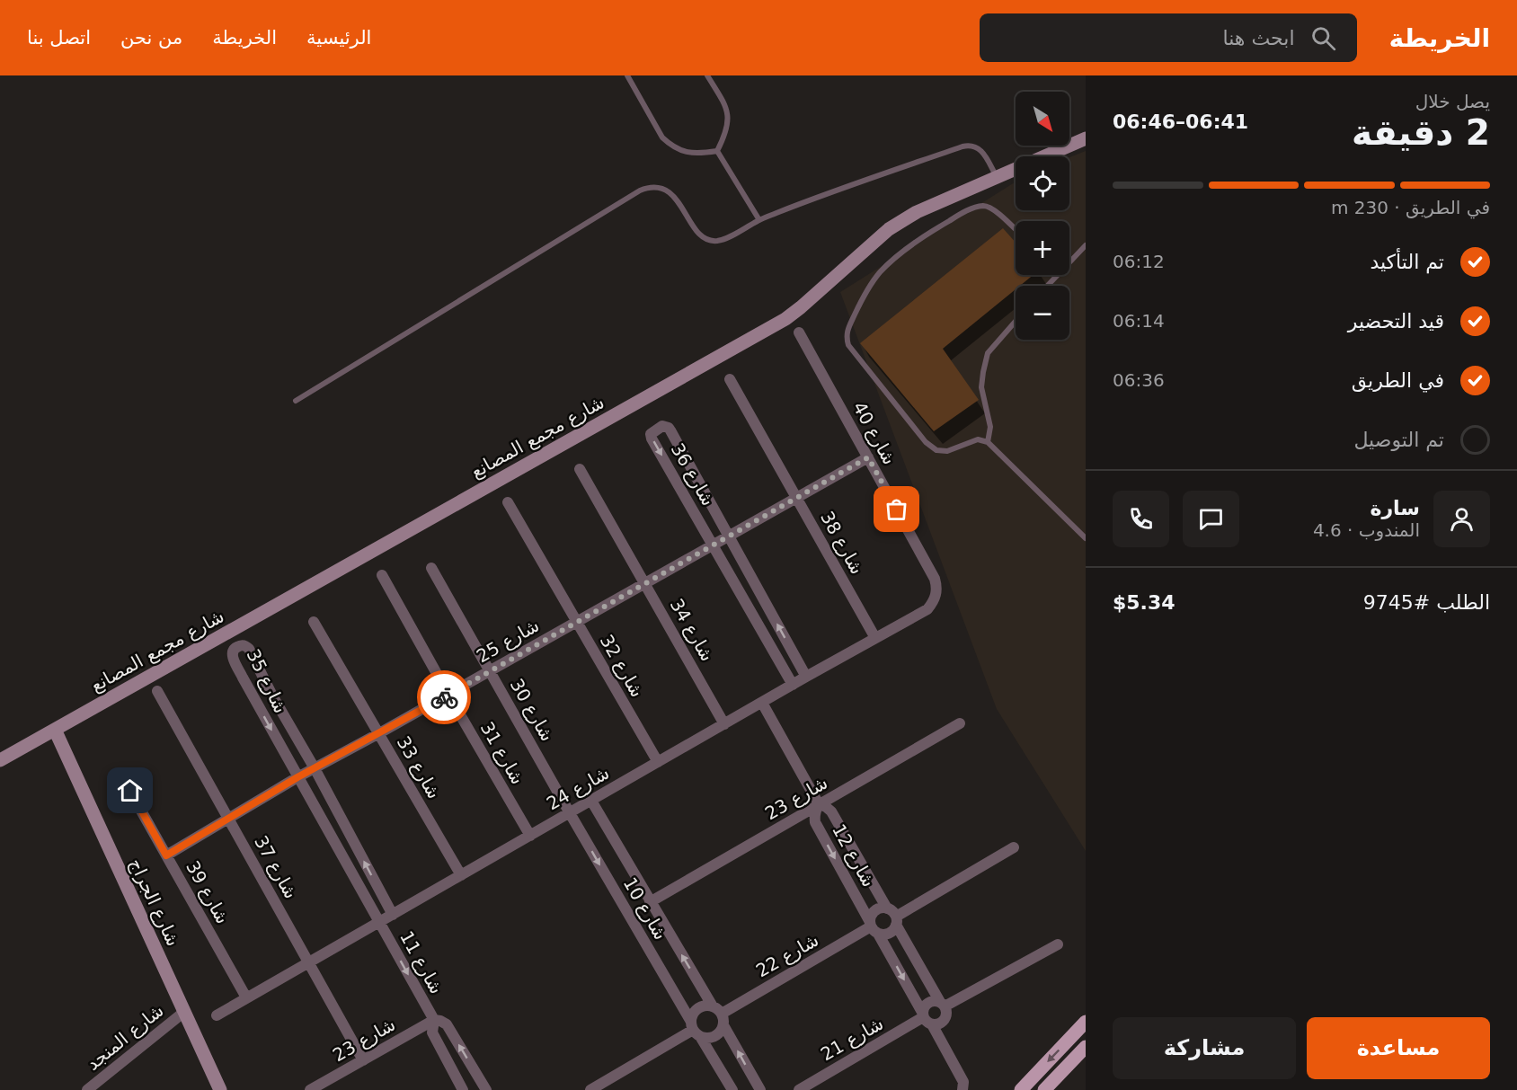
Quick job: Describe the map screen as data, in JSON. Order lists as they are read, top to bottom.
{
  "streets": {
    "street": [
      "شارع 40",
      "شارع مجمع المصانع",
      "شارع 36",
      "شارع 38",
      "شارع 34",
      "شارع 25",
      "شارع 32",
      "شارع 35",
      "شارع 30",
      "شارع 31",
      "شارع 33",
      "شارع 24",
      "شارع 23",
      "شارع 12",
      "شارع 37",
      "شارع 39",
      "شارع الجراج",
      "شارع 10",
      "شارع 22",
      "شارع 11",
      "شارع المنجد",
      "شارع 21"
    ]
  },
  "crossings": [
    ["شارع 40", "شارع 25"],
    ["شارع 40", "شارع 24"],
    ["شارع مجمع المصانع", "شارع الجراج"],
    ["شارع 36", "شارع 25"],
    ["شارع 36", "شارع 24"],
    ["شارع 38", "شارع 25"],
    ["شارع 38", "شارع 24"],
    ["شارع 34", "شارع 25"],
    ["شارع 34", "شارع 24"],
    ["شارع 25", "شارع 32"],
    ["شارع 25", "شارع 35"],
    ["شارع 25", "شارع 30"],
    ["شارع 25", "شارع 31"],
    ["شارع 25", "شارع 33"],
    ["شارع 25", "شارع 37"],
    ["شارع 25", "شارع 39"],
    ["شارع 32", "شارع 24"],
    ["شارع 35", "شارع 24"],
    ["شارع 35", "شارع 11"],
    ["شارع 30", "شارع 24"],
    ["شارع 30", "شارع 10"],
    ["شارع 31", "شارع 24"],
    ["شارع 33", "شارع 24"],
    ["شارع 24", "شارع 12"],
    ["شارع 24", "شارع 37"],
    ["شارع 24", "شارع 39"],
    ["شارع 24", "شارع 10"],
    ["شارع 24", "شارع 11"],
    ["شارع 23", "شارع 12"],
    ["شارع 23", "شارع 37"],
    ["شارع 23", "شارع 10"],
    ["شارع 23", "شارع 11"],
    ["شارع 12", "شارع 22"],
    ["شارع 12", "شارع 21"],
    ["شارع الجراج", "شارع المنجد"],
    ["شارع 10", "شارع 22"]
  ],
  "north": "bottom right",
  "page": {
    "header": "الخريطة",
    "search": "ابحث هنا",
    "nav": [
      "الرئيسية",
      "الخريطة",
      "من نحن",
      "اتصل بنا"
    ],
    "heading": ["2 دقيقة", "يصل خلال", "06:41–06:46"],
    "panel": [
      "سارة",
      "المندوب · 4.6",
      "الطلب #9745",
      "$5.34"
    ],
    "map_buttons": ["+", "−"],
    "bar": "في الطريق · 230 m",
    "list": [
      ["تم التأكيد", "06:12"],
      ["قيد التحضير", "06:14"],
      ["في الطريق", "06:36"],
      "تم التوصيل"
    ],
    "buttons": ["مساعدة", "مشاركة"]
  }
}
